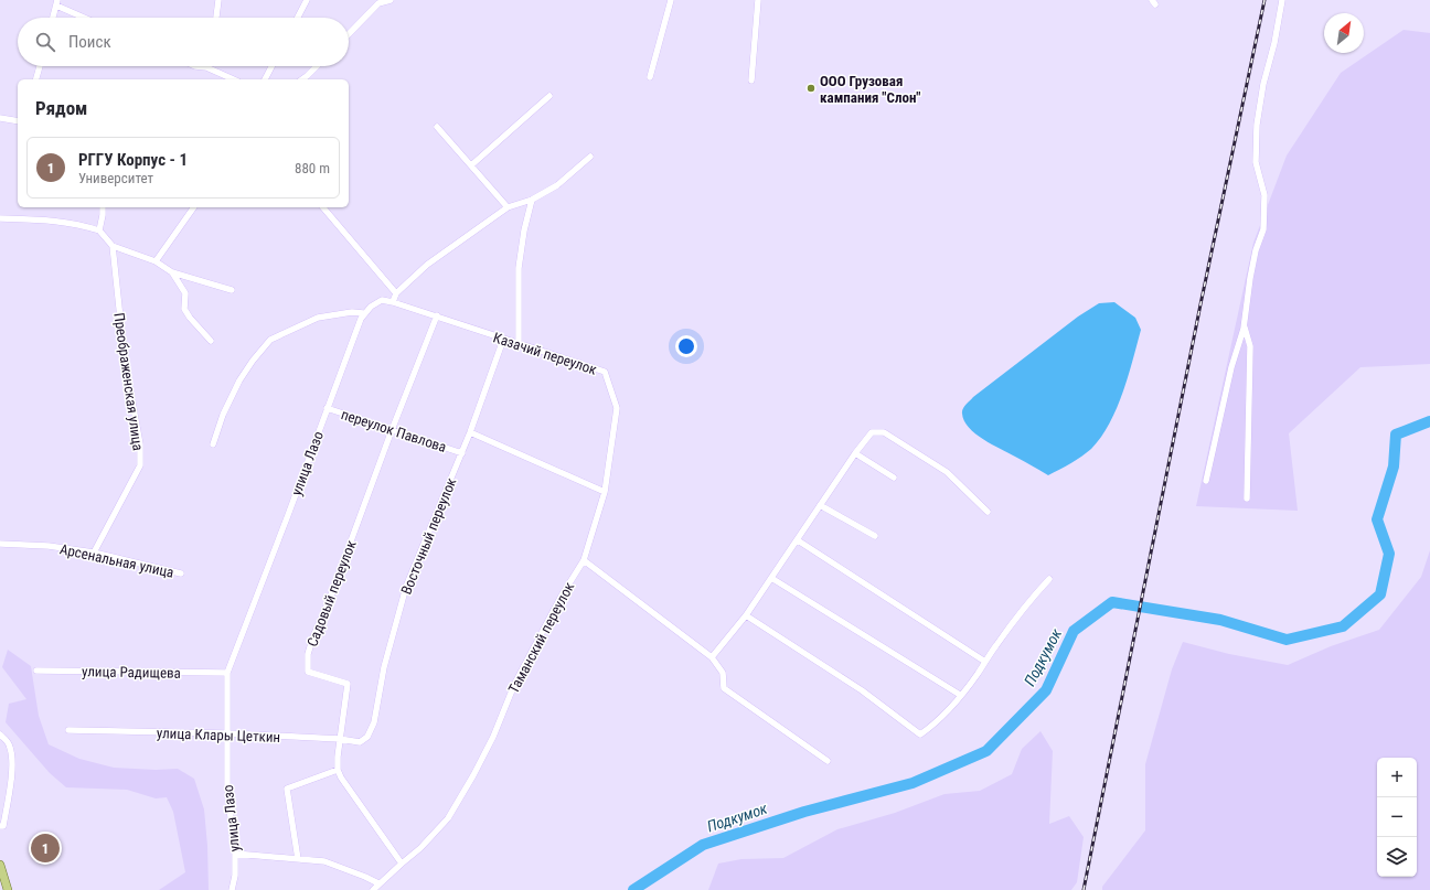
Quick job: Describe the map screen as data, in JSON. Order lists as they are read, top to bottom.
{
  "streets": {
    "street": [
      "Казачий переулок",
      "Преображенская улица",
      "переулок Павлова",
      "улица Лазо",
      "Восточный переулок",
      "Арсенальная улица",
      "Садовый переулок",
      "Таманский переулок",
      "улица Радищева",
      "улица Клары Цеткин"
    ]
  },
  "crossings": [
    ["Казачий переулок", "Восточный переулок"],
    ["Казачий переулок", "Садовый переулок"],
    ["Казачий переулок", "Таманский переулок"],
    ["Преображенская улица", "Арсенальная улица"],
    ["переулок Павлова", "улица Лазо"],
    ["переулок Павлова", "Восточный переулок"],
    ["переулок Павлова", "Садовый переулок"],
    ["улица Лазо", "улица Радищева"],
    ["улица Лазо", "улица Клары Цеткин"],
    ["Восточный переулок", "улица Клары Цеткин"],
    ["Садовый переулок", "улица Клары Цеткин"]
  ],
  "water": ["Подкумок"],
  "places": ["ООО Грузовая кампания \"Слон\""],
  "north": "top right",
  "page": {
    "search": "Поиск",
    "heading": "Рядом",
    "list": [
      {
        "mark": "1",
        "name": "РГГУ Корпус - 1",
        "note": "Университет",
        "value": "880 m"
      }
    ],
    "map_buttons": ["+", "−"],
    "pins": "1"
  }
}
